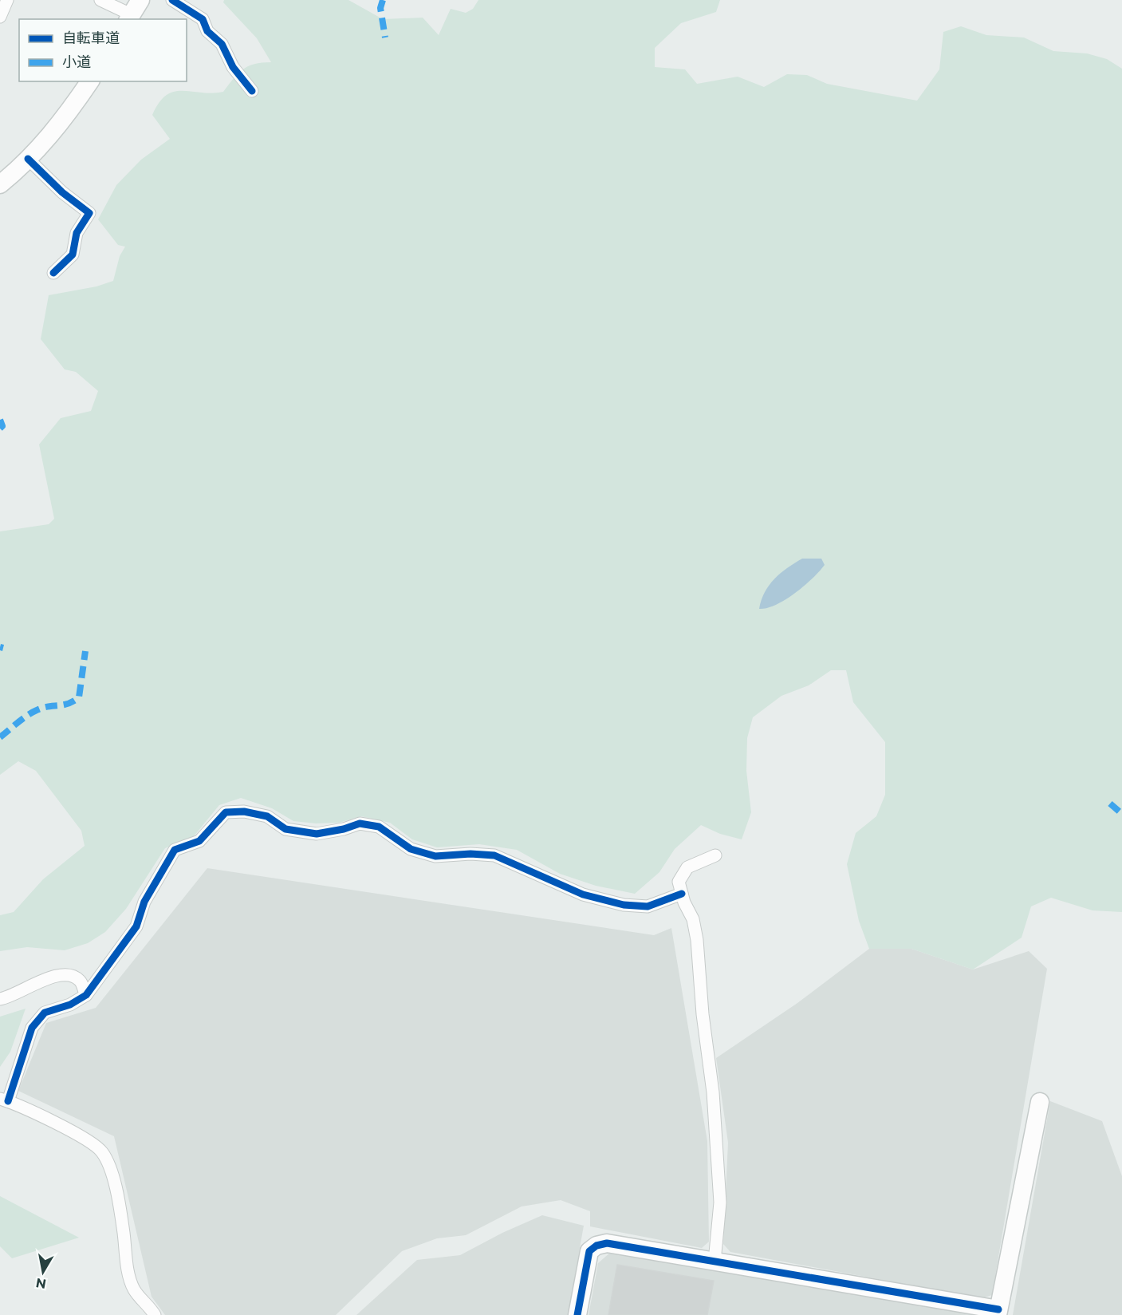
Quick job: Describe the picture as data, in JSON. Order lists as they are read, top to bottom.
{
  "legend": ["自転車道", "小道"],
  "north": "bottom"
}
